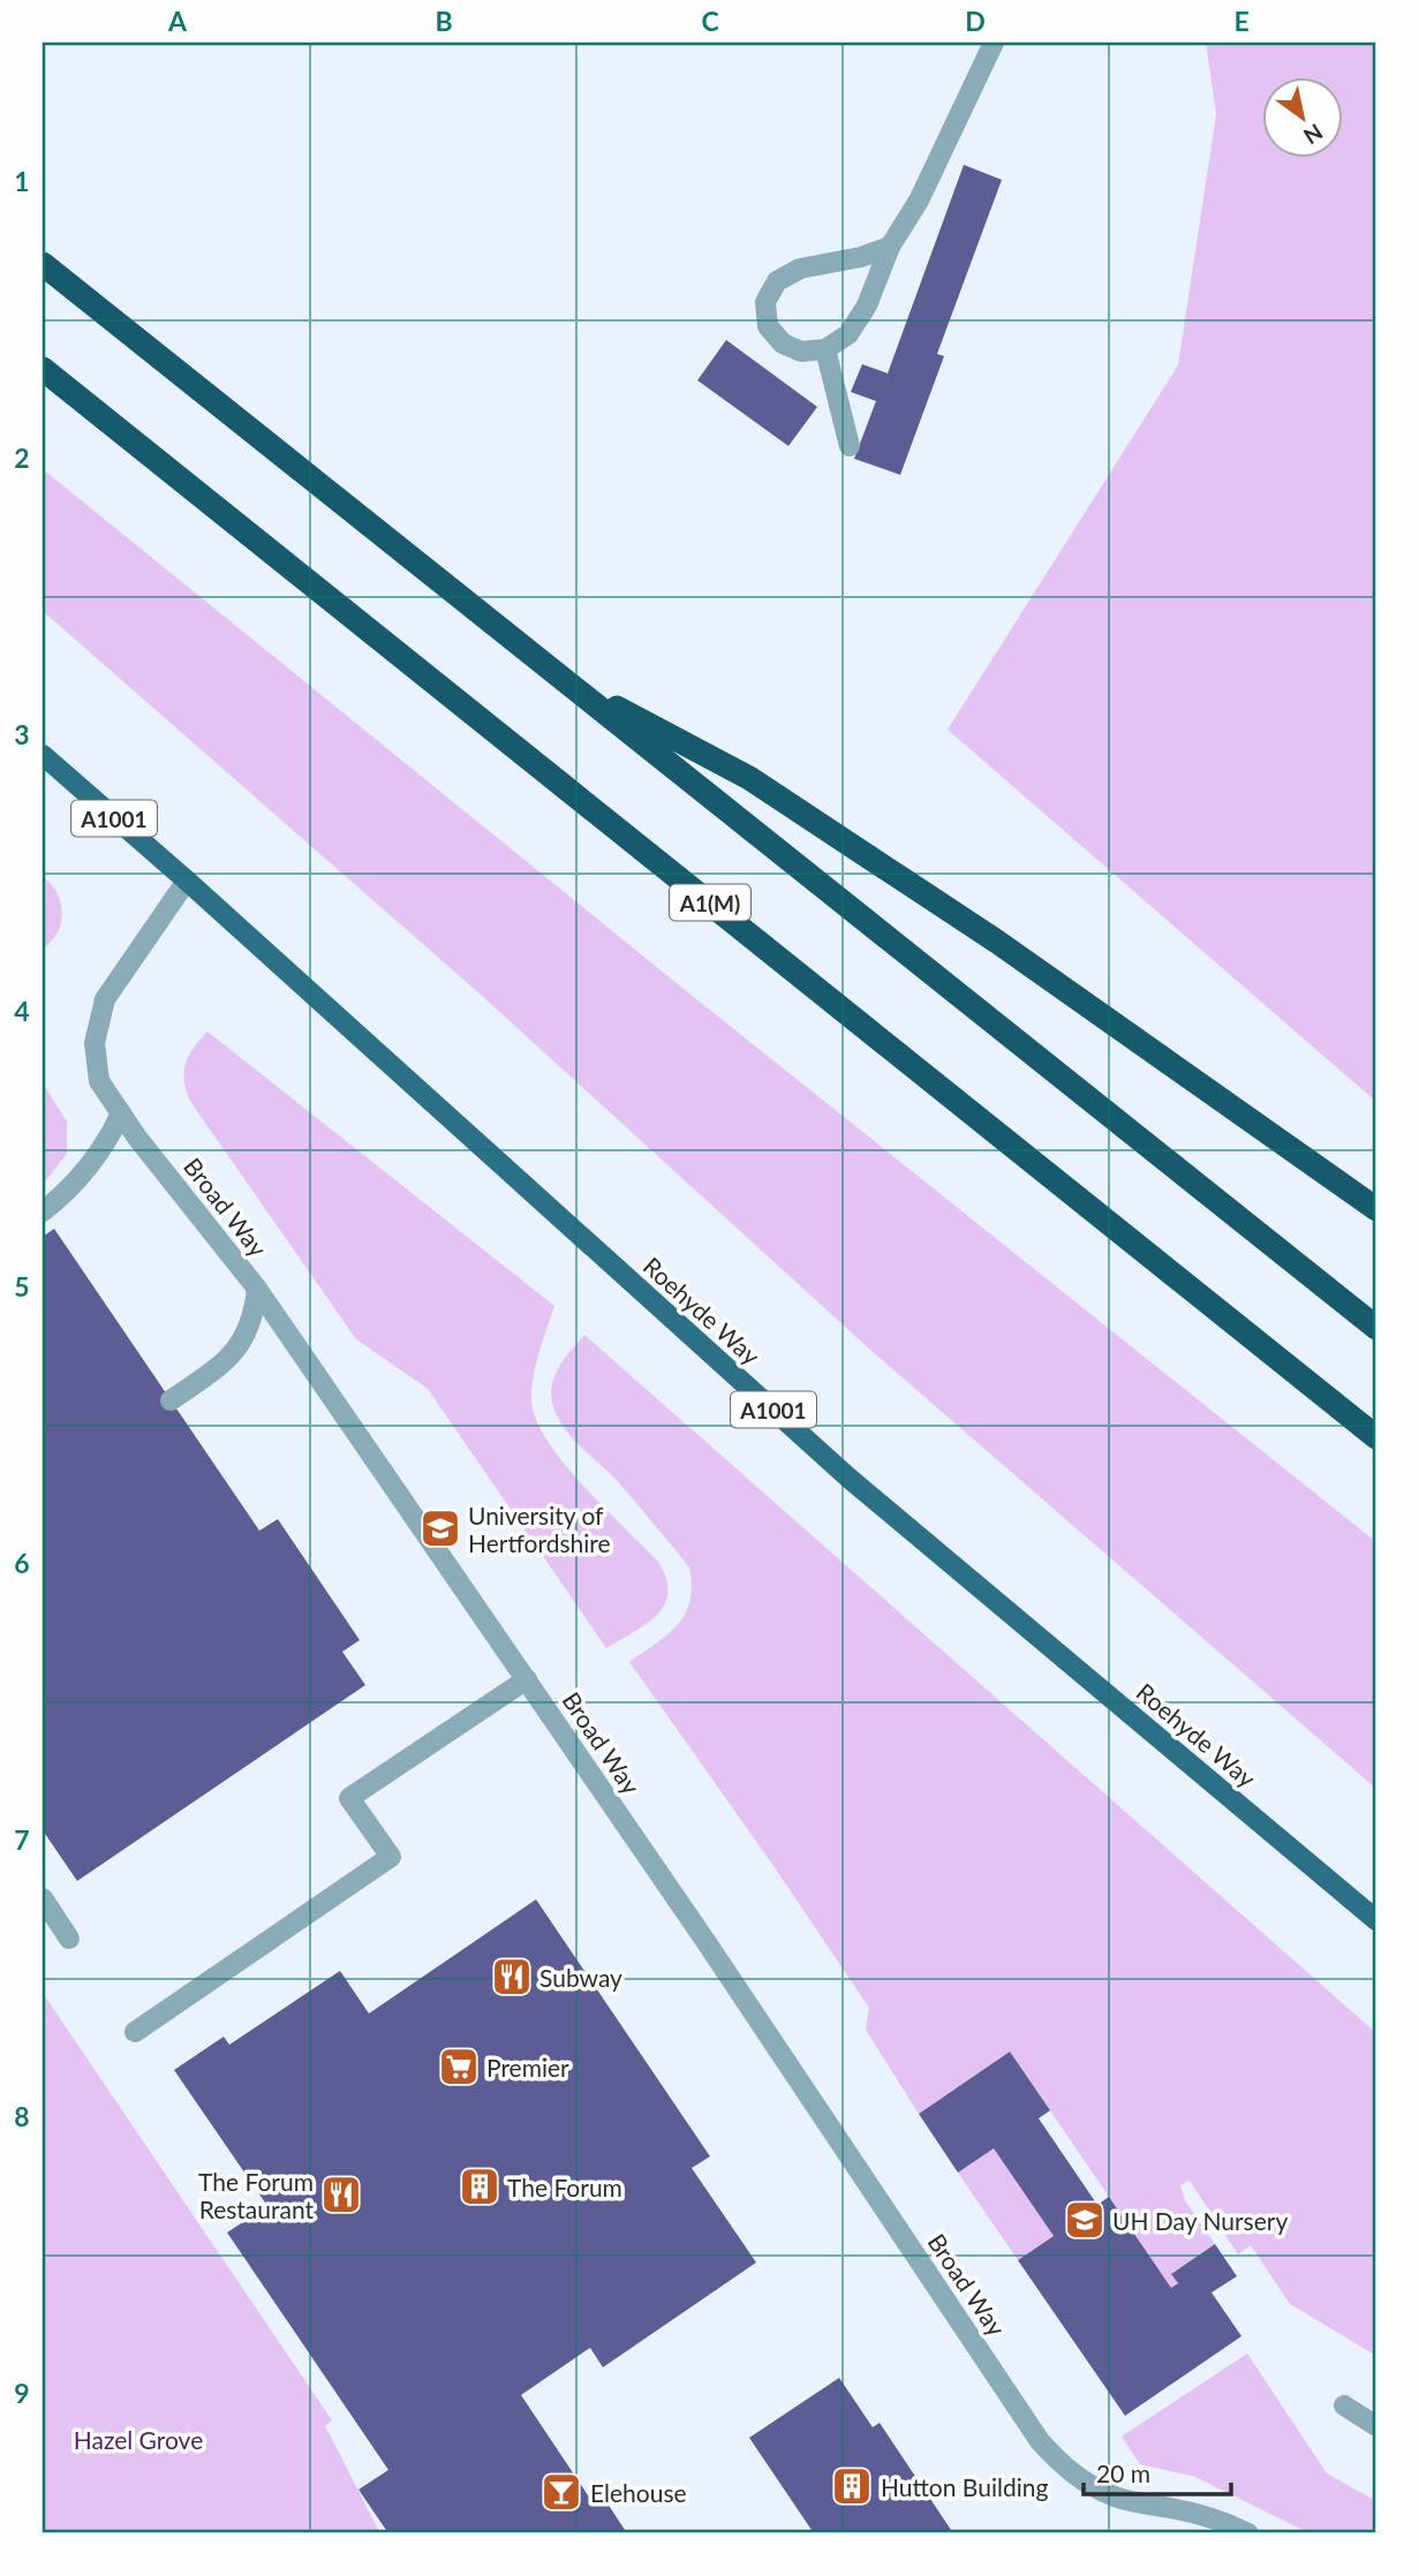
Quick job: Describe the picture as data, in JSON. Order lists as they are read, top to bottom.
{
  "streets": {
    "highway": ["A1(M)"],
    "main road": ["A1001", "Roehyde Way"],
    "lane": ["Broad Way"]
  },
  "crossings": [
    ["Broad Way", "Roehyde Way"]
  ],
  "parks": ["Hazel Grove"],
  "places": {
    "school or university": ["University of Hertfordshire", "UH Day Nursery"],
    "restaurant": ["Subway", "The Forum Restaurant"],
    "supermarket": ["Premier"],
    "building": ["The Forum", "Hutton Building"],
    "bar": ["Elehouse"]
  },
  "scale_bar": "20 m",
  "north": "bottom right",
  "grid": {
    "columns": [
      "A",
      "B",
      "C",
      "D",
      "E"
    ],
    "rows": [
      "1",
      "2",
      "3",
      "4",
      "5",
      "6",
      "7",
      "8",
      "9"
    ]
  }
}
